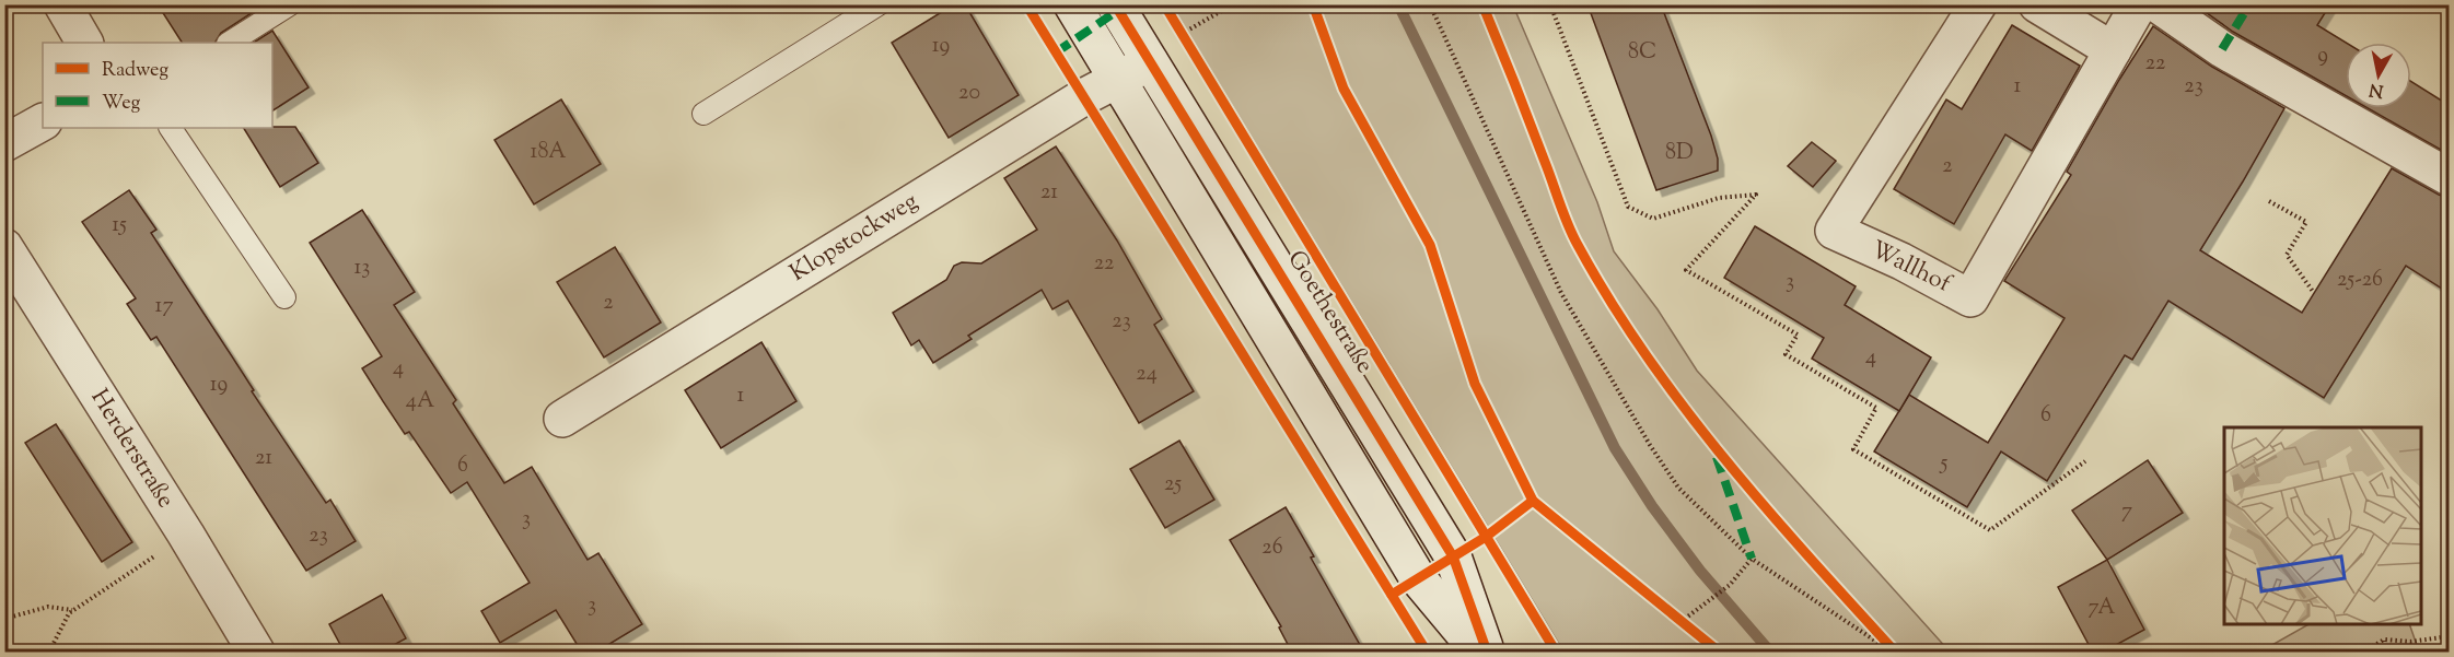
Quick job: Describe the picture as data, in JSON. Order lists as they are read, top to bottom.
{
  "streets": {
    "street": [
      "Klopstockweg",
      "Wallhof",
      "Goethestraße",
      "Herderstraße"
    ]
  },
  "crossings": [
    ["Klopstockweg", "Goethestraße"]
  ],
  "house_numbers": [
    "19",
    "8C",
    "9",
    "22",
    "1",
    "23",
    "20",
    "18A",
    "8D",
    "2",
    "21",
    "15",
    "22",
    "13",
    "25-26",
    "3",
    "2",
    "17",
    "23",
    "4",
    "4",
    "24",
    "19",
    "1",
    "4A",
    "6",
    "21",
    "5",
    "6",
    "25",
    "7",
    "3",
    "23",
    "26",
    "3",
    "7A"
  ],
  "legend": ["Radweg", "Weg"],
  "north": "bottom"
}
